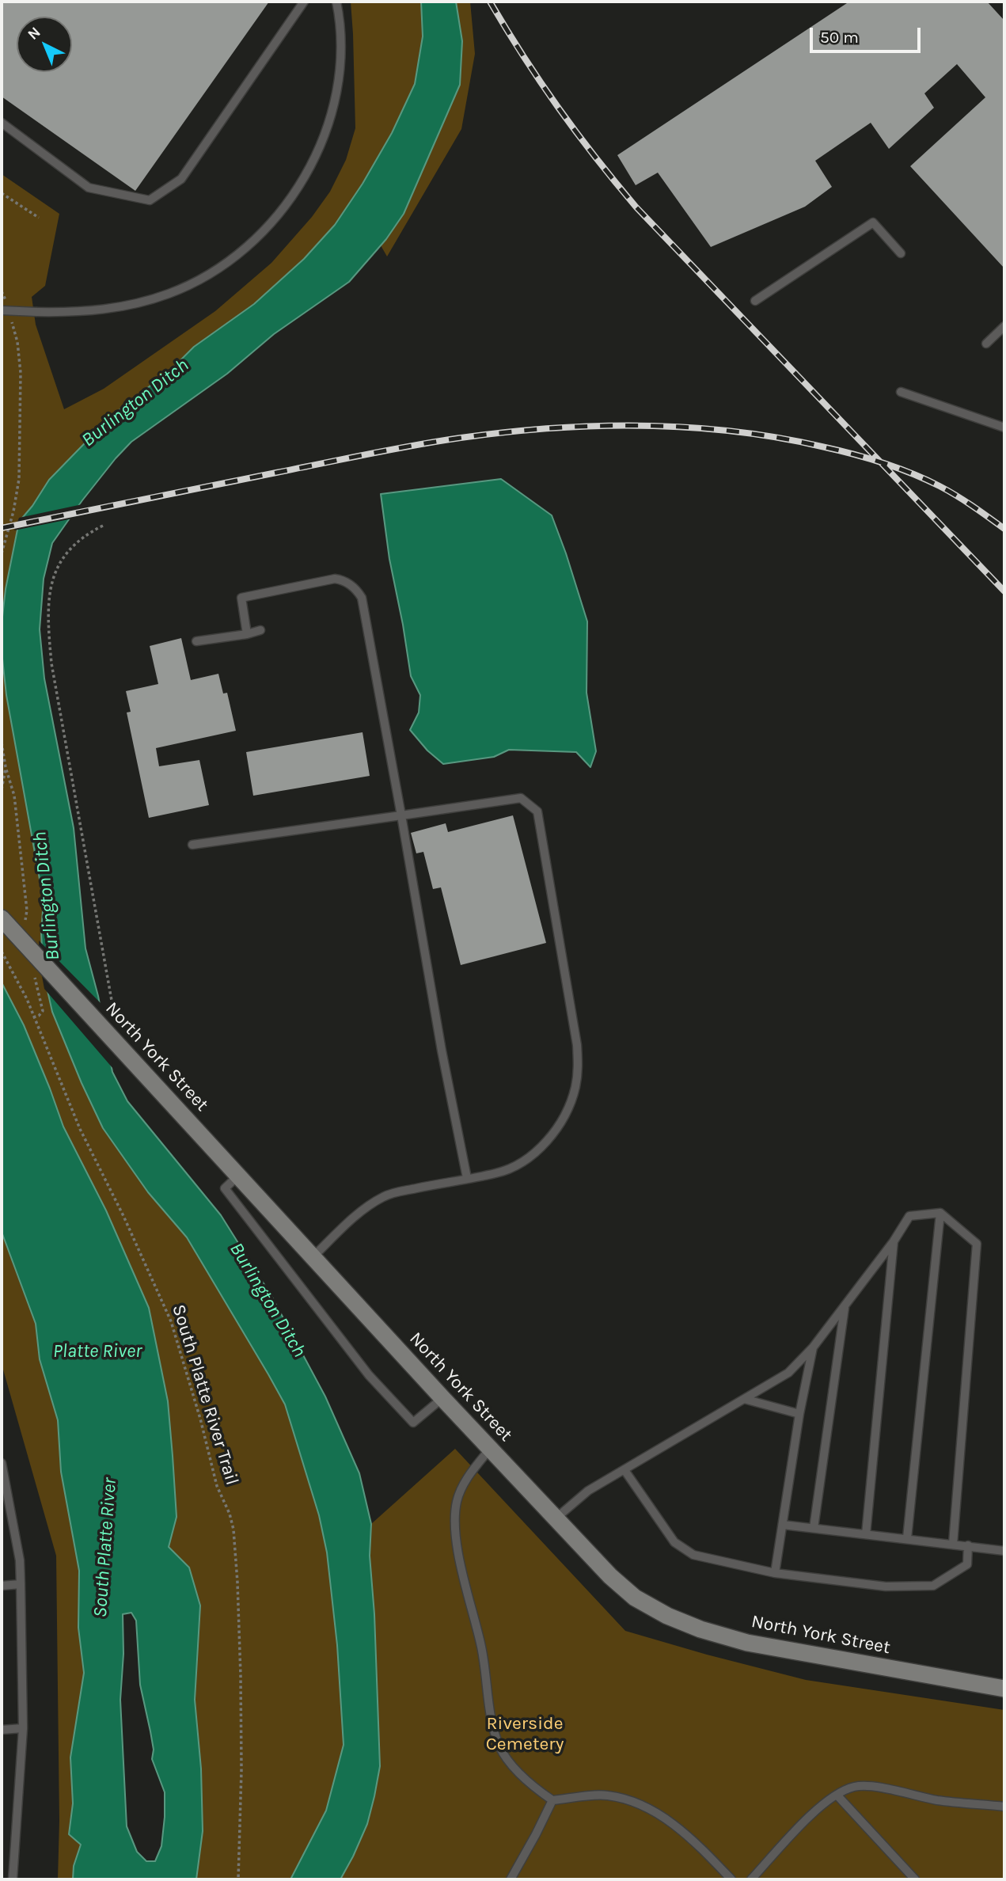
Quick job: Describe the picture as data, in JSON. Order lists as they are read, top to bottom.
{
  "streets": {
    "main road": ["North York Street"],
    "path": ["South Platte River Trail"]
  },
  "water": ["Burlington Ditch", "Platte River", "South Platte River"],
  "parks": ["Riverside Cemetery"],
  "scale_bar": "50 m",
  "north": "top left"
}
